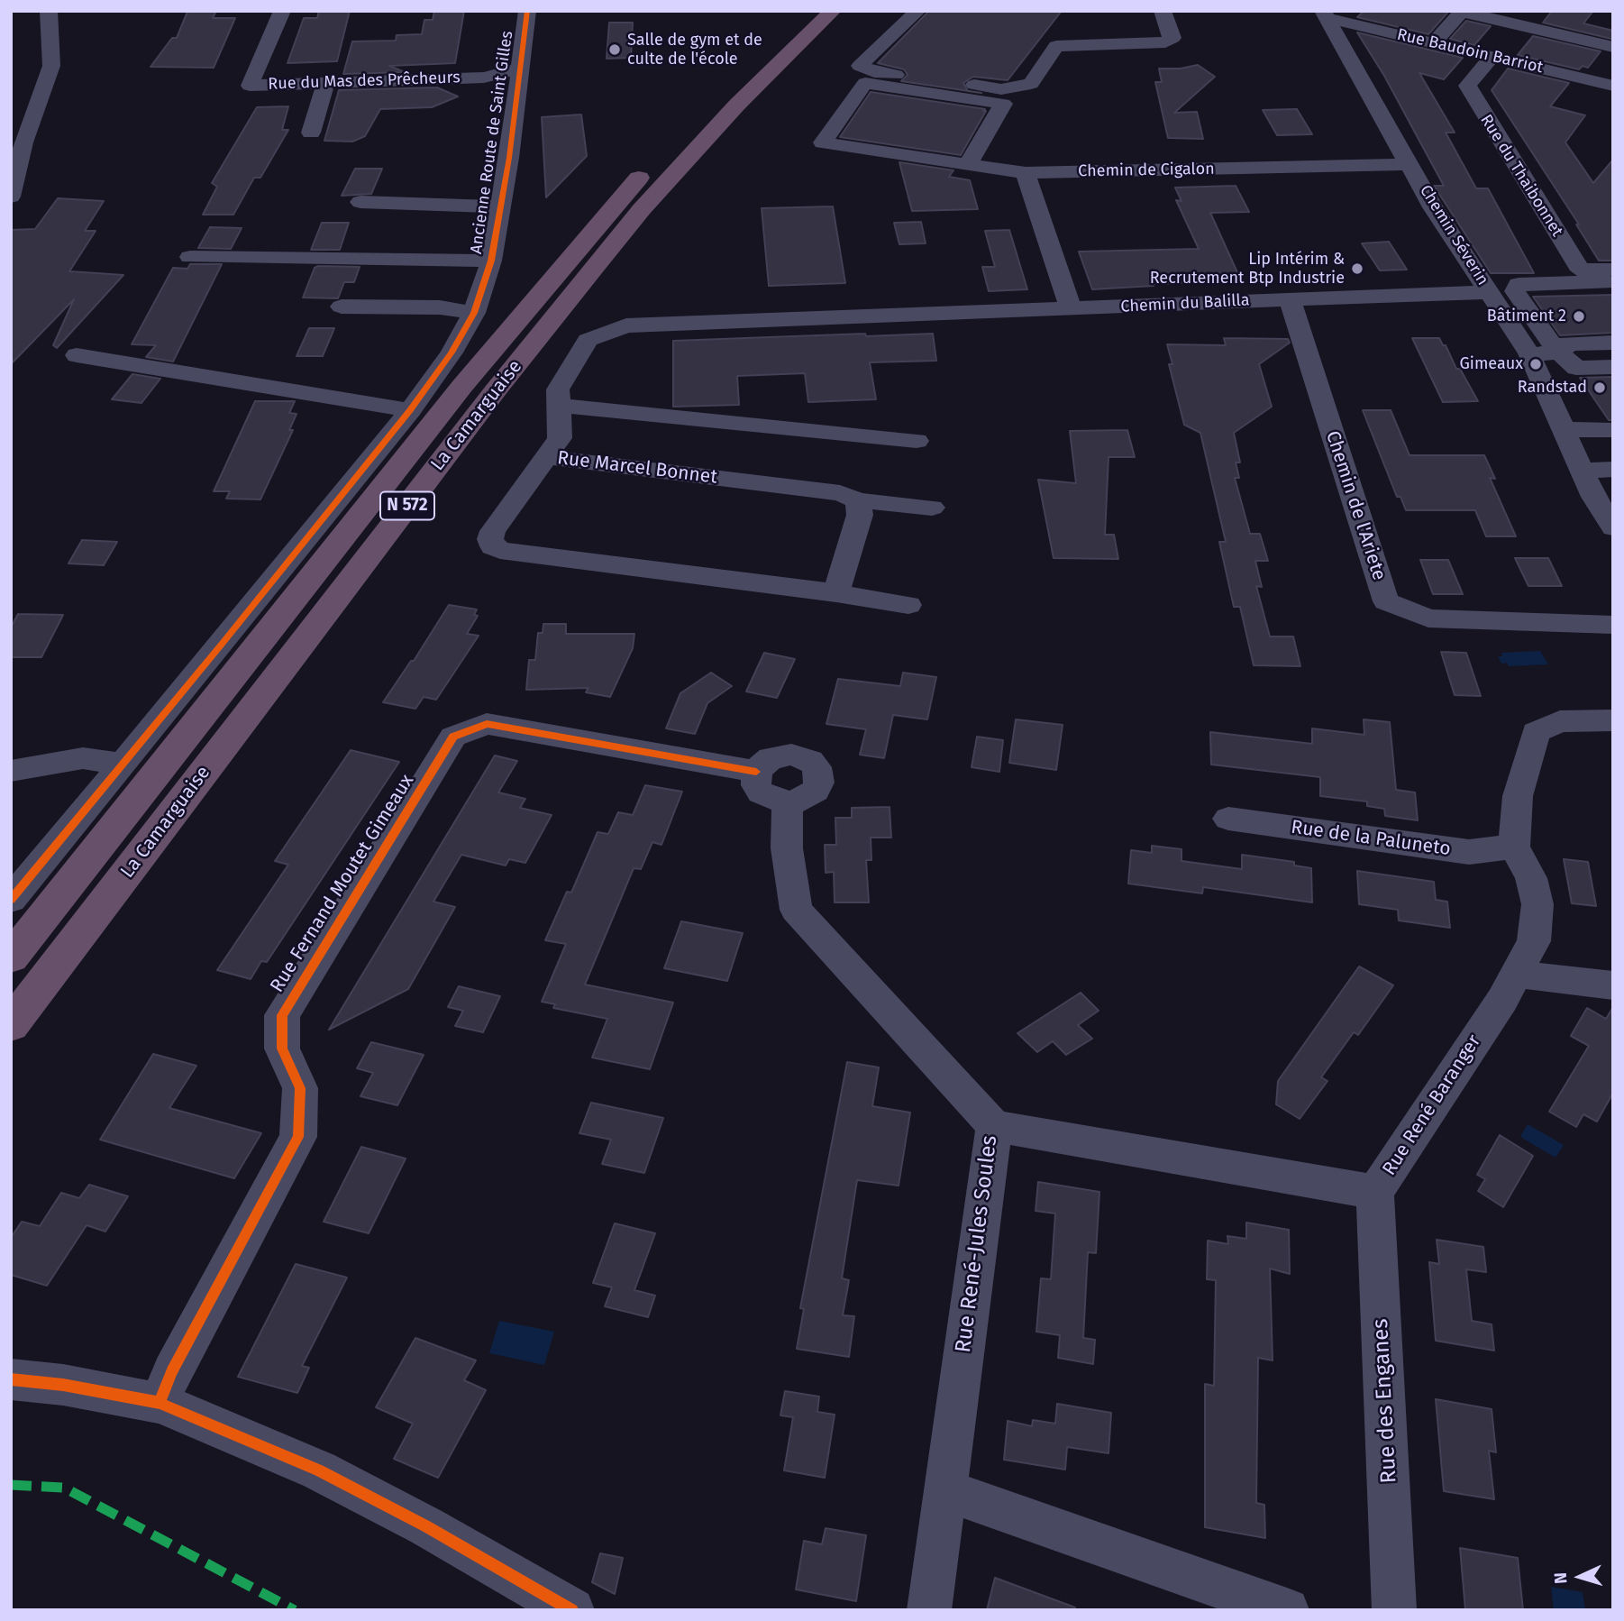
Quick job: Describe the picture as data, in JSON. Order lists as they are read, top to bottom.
{
  "streets": {
    "highway": ["La Camarguaise", "N 572"],
    "street": [
      "Rue Baudoin Barriot",
      "Rue du Mas des Prêcheurs",
      "Ancienne Route de Saint Gilles",
      "Chemin de Cigalon",
      "Rue du Thaibonnet",
      "Chemin Séverin",
      "Chemin du Balilla",
      "Rue Marcel Bonnet",
      "Chemin de l'Ariete",
      "Rue de la Paluneto",
      "Rue Fernand Moutet Gimeaux",
      "Rue René Baranger",
      "Rue René-Jules Soules",
      "Rue des Enganes"
    ]
  },
  "crossings": [
    ["Rue Baudoin Barriot", "Rue du Thaibonnet"],
    ["Rue Baudoin Barriot", "Chemin Séverin"],
    ["Rue du Mas des Prêcheurs", "Ancienne Route de Saint Gilles"],
    ["Chemin de Cigalon", "Chemin Séverin"],
    ["Chemin Séverin", "Chemin du Balilla"],
    ["Chemin du Balilla", "Rue Marcel Bonnet"],
    ["Chemin du Balilla", "Chemin de l'Ariete"],
    ["Rue de la Paluneto", "Rue René Baranger"],
    ["Rue Fernand Moutet Gimeaux", "Rue René-Jules Soules"],
    ["Rue René Baranger", "Rue René-Jules Soules"],
    ["Rue René Baranger", "Rue des Enganes"]
  ],
  "places": [
    "Salle de gym et de culte de l'école",
    "Lip Intérim & Recrutement Btp Industrie",
    "Bâtiment 2",
    "Gimeaux",
    "Randstad"
  ],
  "north": "left"
}
